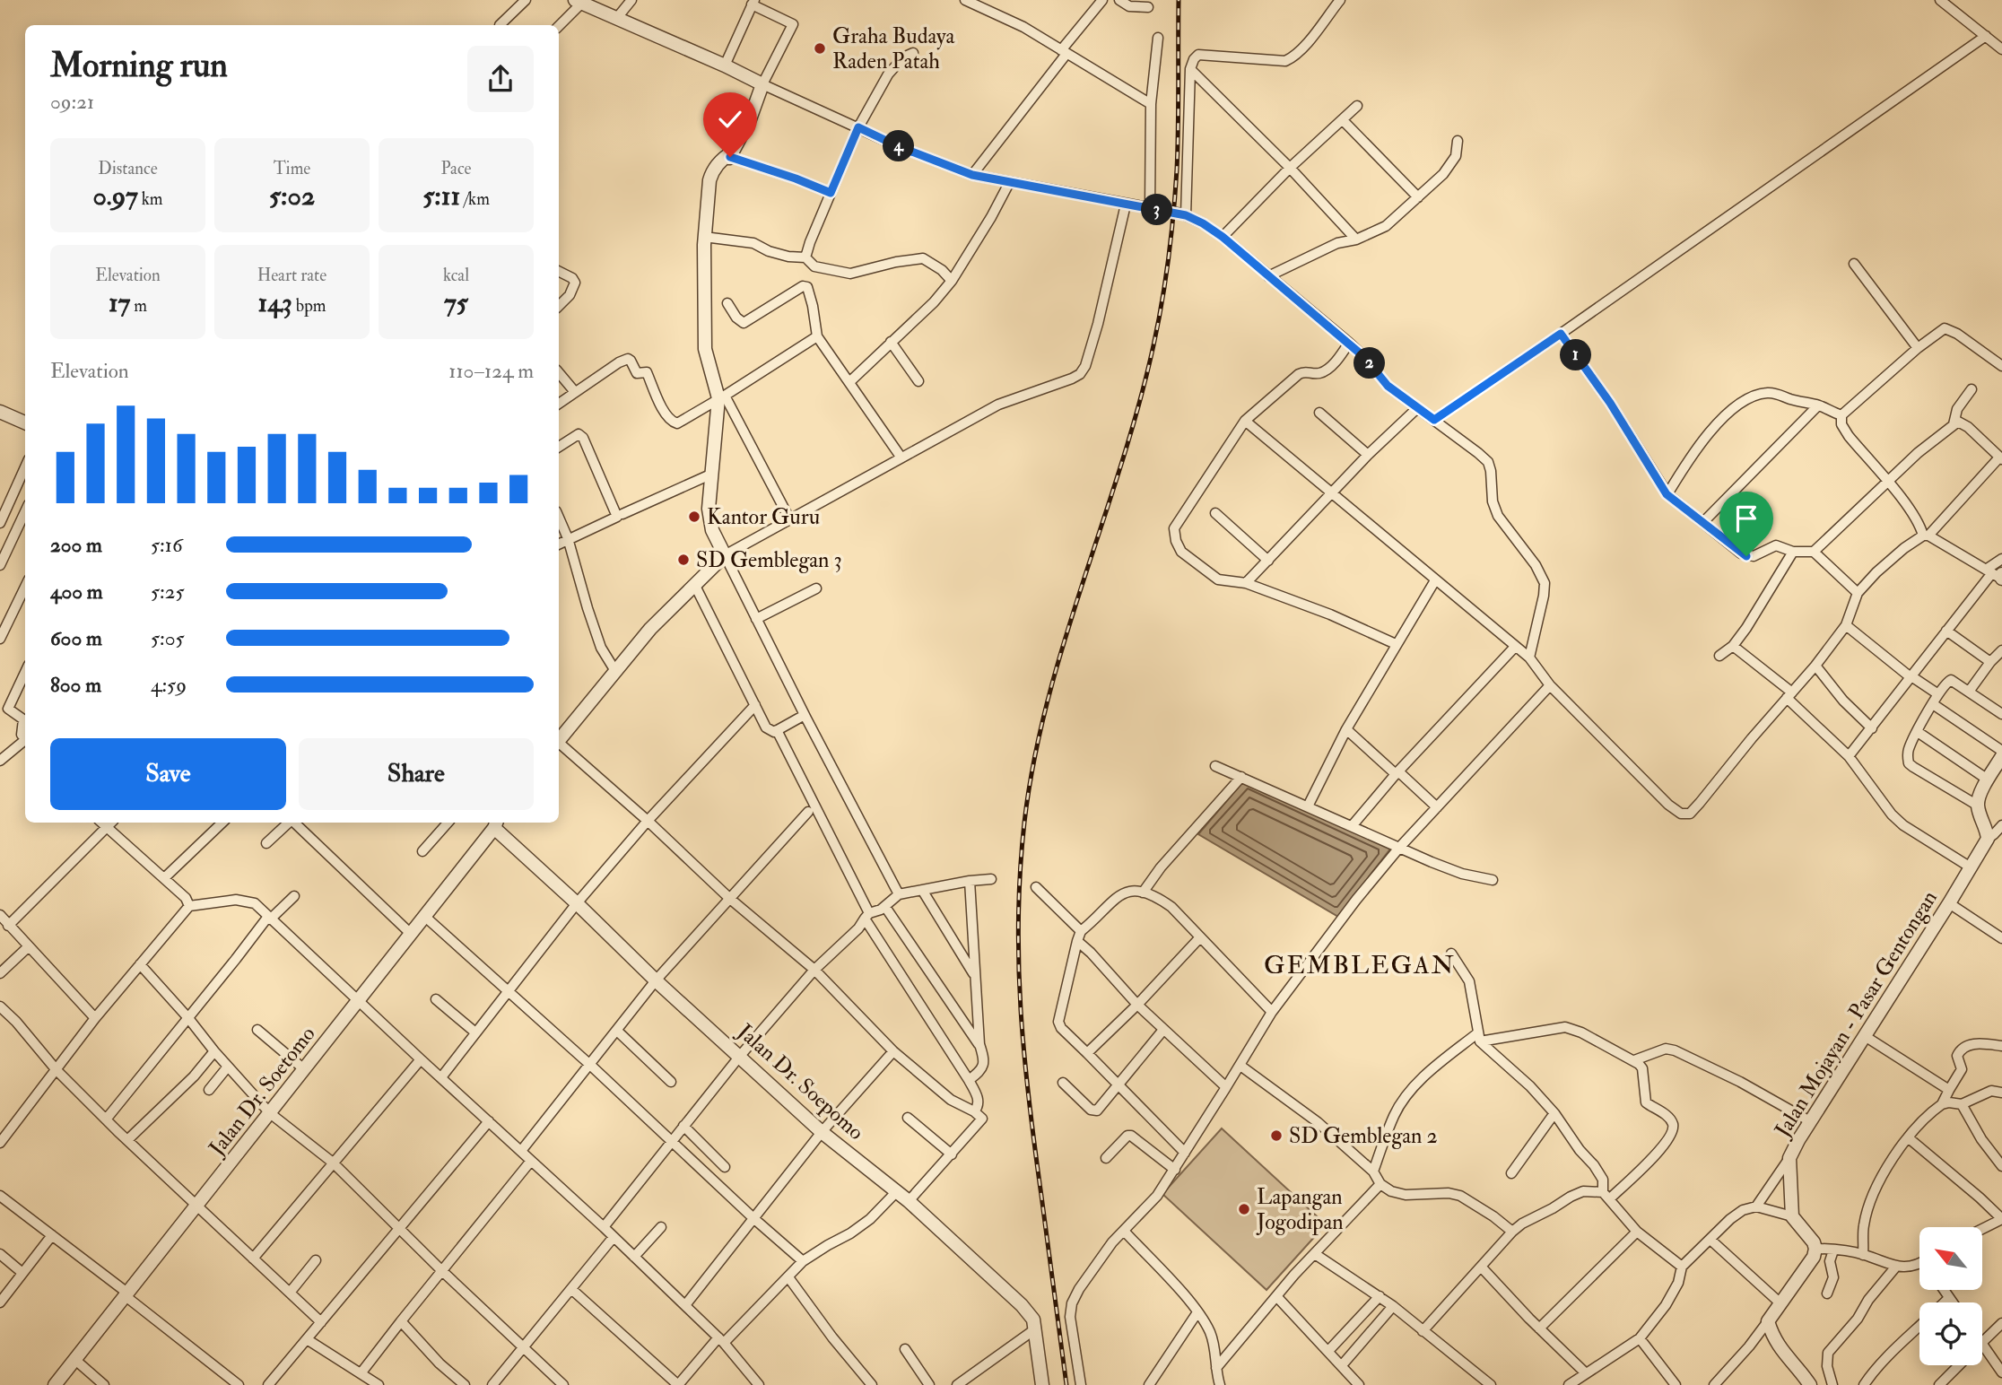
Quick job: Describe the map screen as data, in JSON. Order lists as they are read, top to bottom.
{
  "streets": {
    "street": ["Jalan Mojayan - Pasar Gentongan", "Jalan Dr. Soepomo", "Jalan Dr. Soetomo"]
  },
  "districts": ["GEMBLEGAN"],
  "places": [
    "Graha Budaya Raden Patah",
    "Kantor Guru",
    "SD Gemblegan 3",
    "SD Gemblegan 2",
    "Lapangan Jogodipan"
  ],
  "north": "top left",
  "page": {
    "heading": ["Morning run", "09:21"],
    "pins": [
      "4",
      "3",
      "1",
      "2"
    ],
    "stats": [
      ["Distance", "0.97 km"],
      ["Time", "5:02"],
      ["Pace", "5:11 /km"],
      ["Elevation", "17 m"],
      ["Heart rate", "143 bpm"],
      ["kcal", "75"]
    ],
    "chart": ["Elevation", "110–124 m"],
    "list": [
      {
        "name": "200 m",
        "note": "5:16"
      },
      {
        "name": "400 m",
        "note": "5:25"
      },
      {
        "name": "600 m",
        "note": "5:05"
      },
      {
        "name": "800 m",
        "note": "4:59"
      }
    ],
    "buttons": ["Save", "Share"]
  }
}
